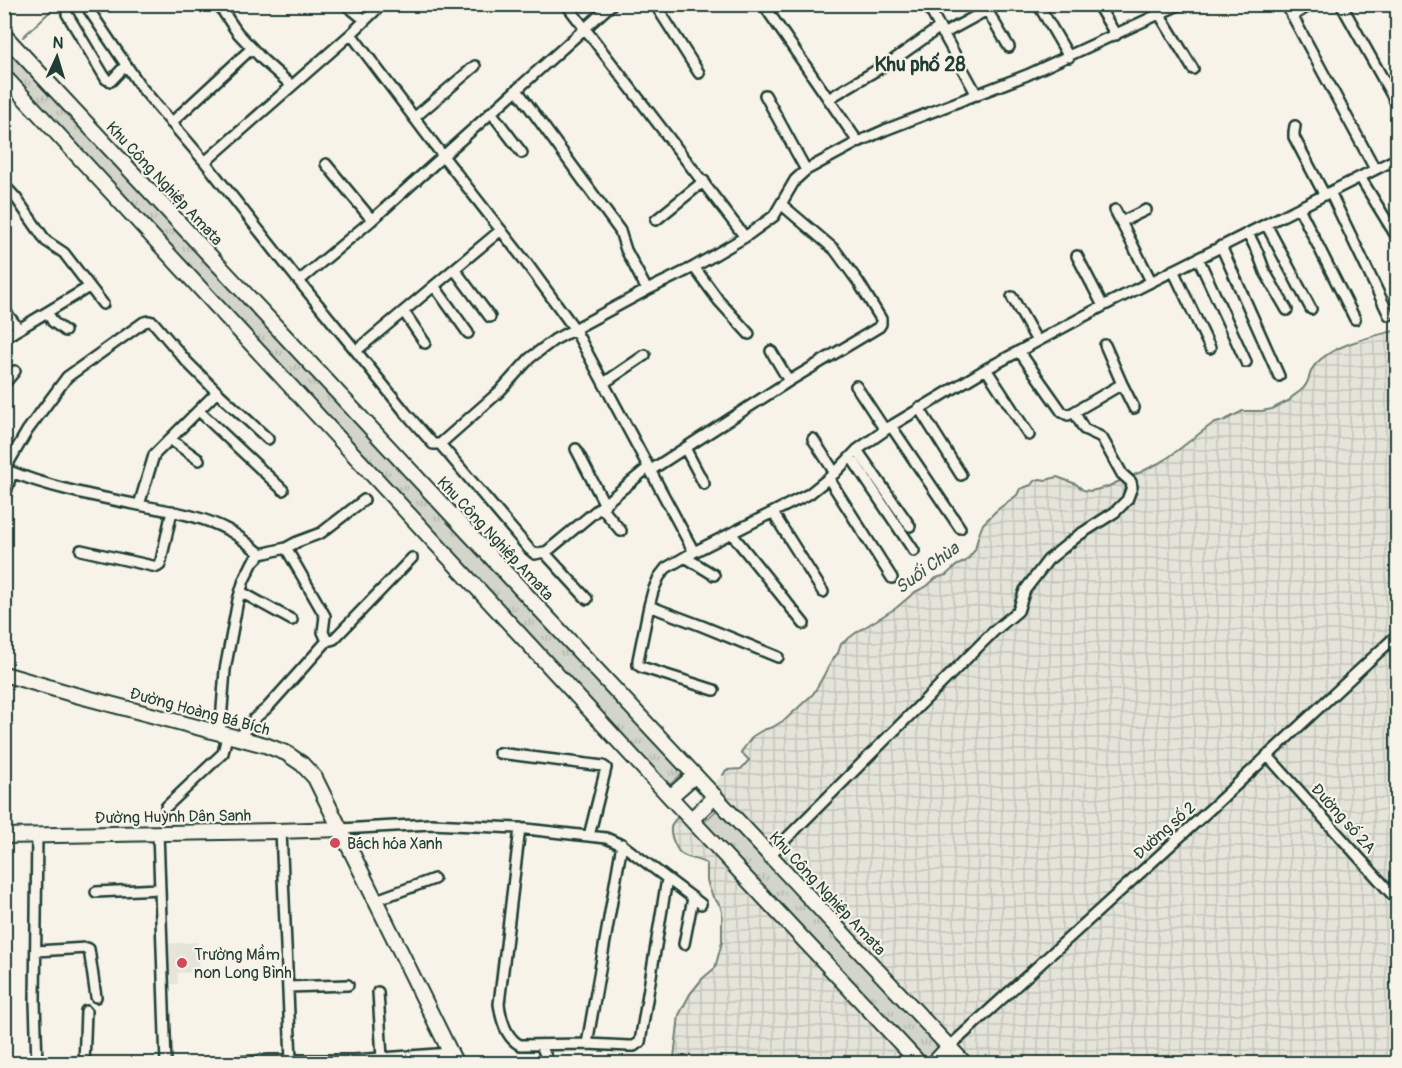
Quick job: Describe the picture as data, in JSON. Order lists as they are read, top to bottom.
{
  "streets": {
    "street": [
      "Khu Công Nghiệp Amata",
      "Đường Hoàng Bá Bích",
      "Đường Huỳnh Dân Sanh",
      "Đường số 2A",
      "Đường số 2"
    ]
  },
  "crossings": [
    ["Khu Công Nghiệp Amata", "Đường số 2"],
    ["Đường Hoàng Bá Bích", "Đường Huỳnh Dân Sanh"],
    ["Đường số 2A", "Đường số 2"]
  ],
  "districts": ["Khu phố 28"],
  "water": ["Suối Chùa"],
  "places": ["Bách hóa Xanh", "Trường Mầm non Long Bình"],
  "north": "top"
}
